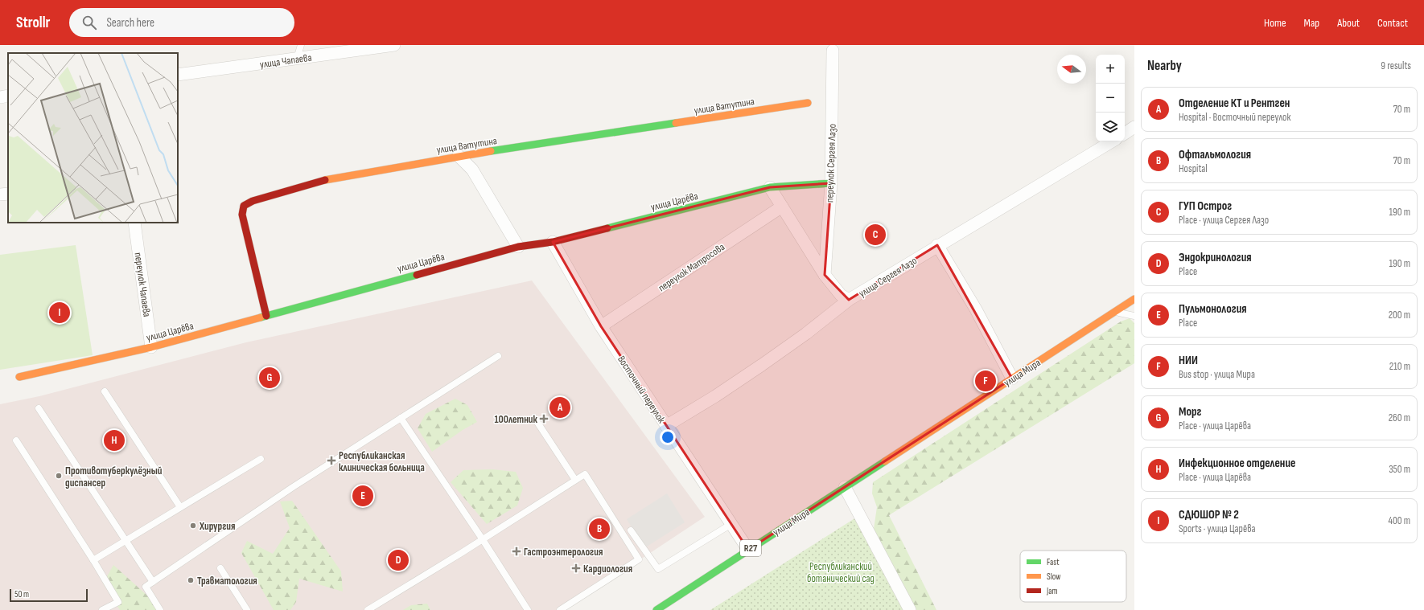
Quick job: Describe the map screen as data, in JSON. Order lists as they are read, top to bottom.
{
  "streets": {
    "street": [
      "улица Чапаева",
      "улица Ватутина",
      "переулок Сергея Лазо",
      "улица Царёва",
      "переулок Матросова",
      "улица Сергея Лазо",
      "переулок Чапаева",
      "улица Мира",
      "Восточный переулок",
      "R27"
    ]
  },
  "crossings": [
    ["улица Ватутина", "улица Царёва"],
    ["переулок Сергея Лазо", "улица Царёва"],
    ["улица Царёва", "переулок Чапаева"],
    ["улица Царёва", "Восточный переулок"],
    ["переулок Матросова", "Восточный переулок"],
    ["улица Сергея Лазо", "Восточный переулок"],
    ["улица Мира", "Восточный переулок"]
  ],
  "parks": ["Республиканский ботанический сад"],
  "places": {
    "health": [
      "100летник",
      "Республиканская клиническая больница",
      "Гастроэнтерология",
      "Кардиология"
    ],
    "other": ["Противотуберкулёзный диспансер", "Хирургия", "Травматология"]
  },
  "legend": ["Fast", "Slow", "Jam"],
  "scale_bar": "50 m",
  "north": "left",
  "page": {
    "header": "Strollr",
    "search": "Search here",
    "nav": [
      "Home",
      "Map",
      "About",
      "Contact"
    ],
    "heading": ["Nearby", "9 results"],
    "map_buttons": ["+", "−"],
    "list": [
      {
        "mark": "A",
        "name": "Отделение КТ и Рентген",
        "note": "Hospital · Восточный переулок",
        "value": "70 m"
      },
      {
        "mark": "B",
        "name": "Офтальмология",
        "note": "Hospital",
        "value": "70 m"
      },
      {
        "mark": "C",
        "name": "ГУП Острог",
        "note": "Place · улица Сергея Лазо",
        "value": "190 m"
      },
      {
        "mark": "D",
        "name": "Эндокринология",
        "note": "Place",
        "value": "190 m"
      },
      {
        "mark": "E",
        "name": "Пульмонология",
        "note": "Place",
        "value": "200 m"
      },
      {
        "mark": "F",
        "name": "НИИ",
        "note": "Bus stop · улица Мира",
        "value": "210 m"
      },
      {
        "mark": "G",
        "name": "Морг",
        "note": "Place · улица Царёва",
        "value": "260 m"
      },
      {
        "mark": "H",
        "name": "Инфекционное отделение",
        "note": "Place · улица Царёва",
        "value": "350 m"
      },
      {
        "mark": "I",
        "name": "СДЮШОР № 2",
        "note": "Sports · улица Царёва",
        "value": "400 m"
      }
    ],
    "pins": [
      "C",
      "I",
      "G",
      "F",
      "A",
      "H",
      "E",
      "B",
      "D"
    ],
    "scale": "50 m"
  }
}
